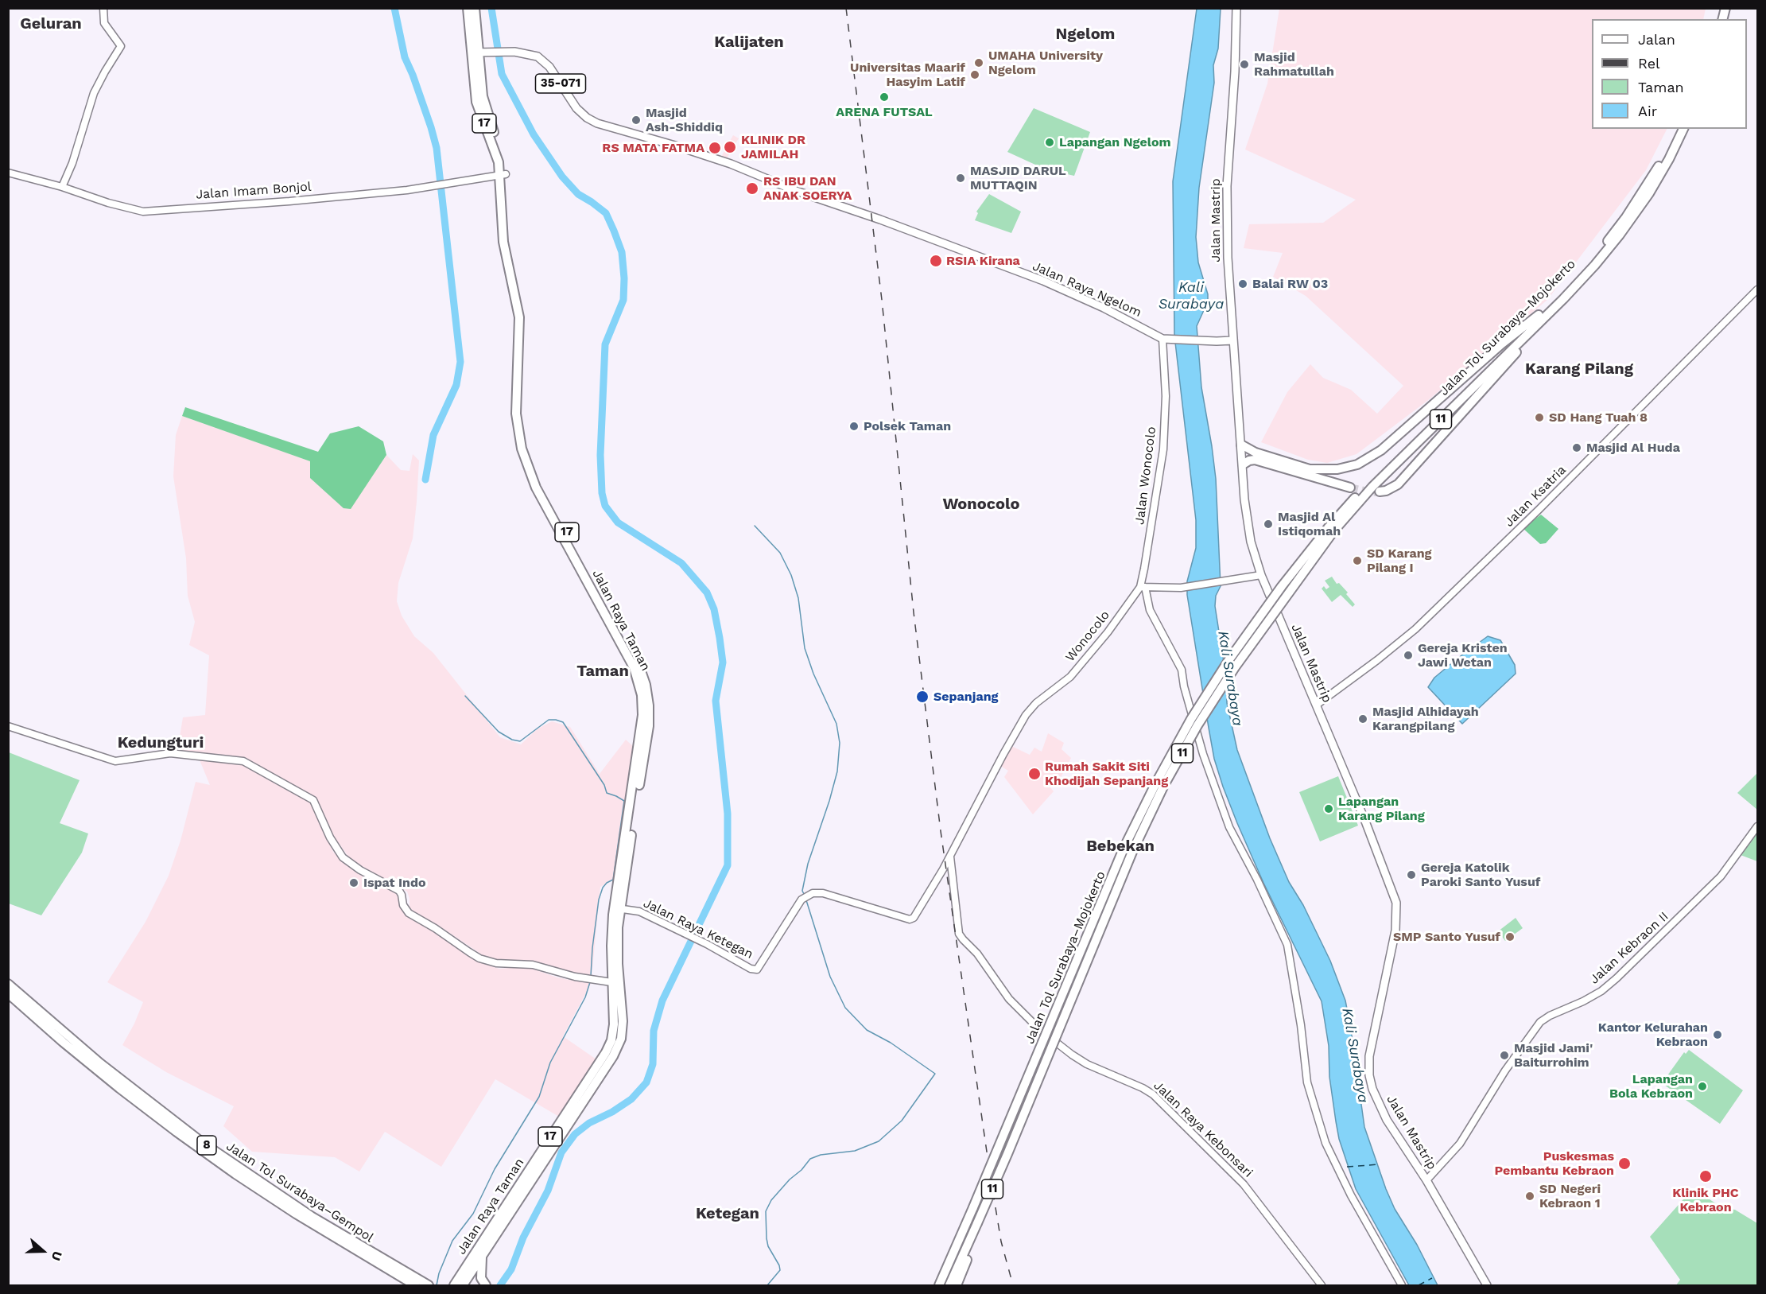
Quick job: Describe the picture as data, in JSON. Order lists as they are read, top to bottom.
{
  "streets": {
    "highway": [
      "17",
      "Jalan Tol Surabaya–Mojokerto",
      "11",
      "Jalan Raya Taman",
      "8",
      "Jalan Tol Surabaya–Gempol"
    ],
    "main road": ["35-071", "Jalan Mastrip", "Jalan Raya Ngelom"],
    "street": [
      "Jalan Imam Bonjol",
      "Jalan Wonocolo",
      "Jalan Ksatria",
      "Wonocolo",
      "Jalan Raya Ketegan",
      "Jalan Kebraon II",
      "Jalan Raya Kebonsari"
    ]
  },
  "crossings": [
    ["17", "Jalan Raya Ngelom"],
    ["17", "Jalan Raya Taman"],
    ["Jalan Imam Bonjol", "Jalan Raya Taman"],
    ["Jalan Mastrip", "Jalan Raya Ngelom"],
    ["Jalan Mastrip", "Jalan Ksatria"],
    ["Jalan Mastrip", "Jalan Kebraon II"],
    ["Jalan Raya Ngelom", "Jalan Wonocolo"],
    ["Jalan Raya Ngelom", "Jalan Raya Taman"],
    ["Jalan Tol Surabaya–Mojokerto", "11"],
    ["Jalan Wonocolo", "Wonocolo"],
    ["Jalan Raya Taman", "Jalan Raya Ketegan"],
    ["Wonocolo", "Jalan Raya Ketegan"],
    ["Wonocolo", "Jalan Raya Kebonsari"],
    ["Jalan Raya Ketegan", "Jalan Raya Kebonsari"]
  ],
  "districts": [
    "Geluran",
    "Ngelom",
    "Kalijaten",
    "Karang Pilang",
    "Wonocolo",
    "Taman",
    "Kedungturi",
    "Bebekan",
    "Ketegan"
  ],
  "water": ["Kali Surabaya"],
  "places": [
    "UMAHA University Ngelom",
    "Masjid Rahmatullah",
    "Universitas Maarif Hasyim Latif",
    "ARENA FUTSAL",
    "Masjid Ash-Shiddiq",
    "Lapangan Ngelom",
    "KLINIK DR JAMILAH",
    "RS MATA FATMA",
    "MASJID DARUL MUTTAQIN",
    "RS IBU DAN ANAK SOERYA",
    "RSIA Kirana",
    "Balai RW 03",
    "SD Hang Tuah 8",
    "Polsek Taman",
    "Masjid Al Huda",
    "Masjid Al Istiqomah",
    "SD Karang Pilang I",
    "Gereja Kristen Jawi Wetan",
    "Sepanjang",
    "Masjid Alhidayah Karangpilang",
    "Rumah Sakit Siti Khodijah Sepanjang",
    "Lapangan Karang Pilang",
    "Gereja Katolik Paroki Santo Yusuf",
    "Ispat Indo",
    "SMP Santo Yusuf",
    "Kantor Kelurahan Kebraon",
    "Masjid Jami' Baiturrohim",
    "Lapangan Bola Kebraon",
    "Puskesmas Pembantu Kebraon",
    "Klinik PHC Kebraon",
    "SD Negeri Kebraon 1"
  ],
  "legend": [
    "Jalan",
    "Rel",
    "Taman",
    "Air"
  ],
  "north": "right"
}
